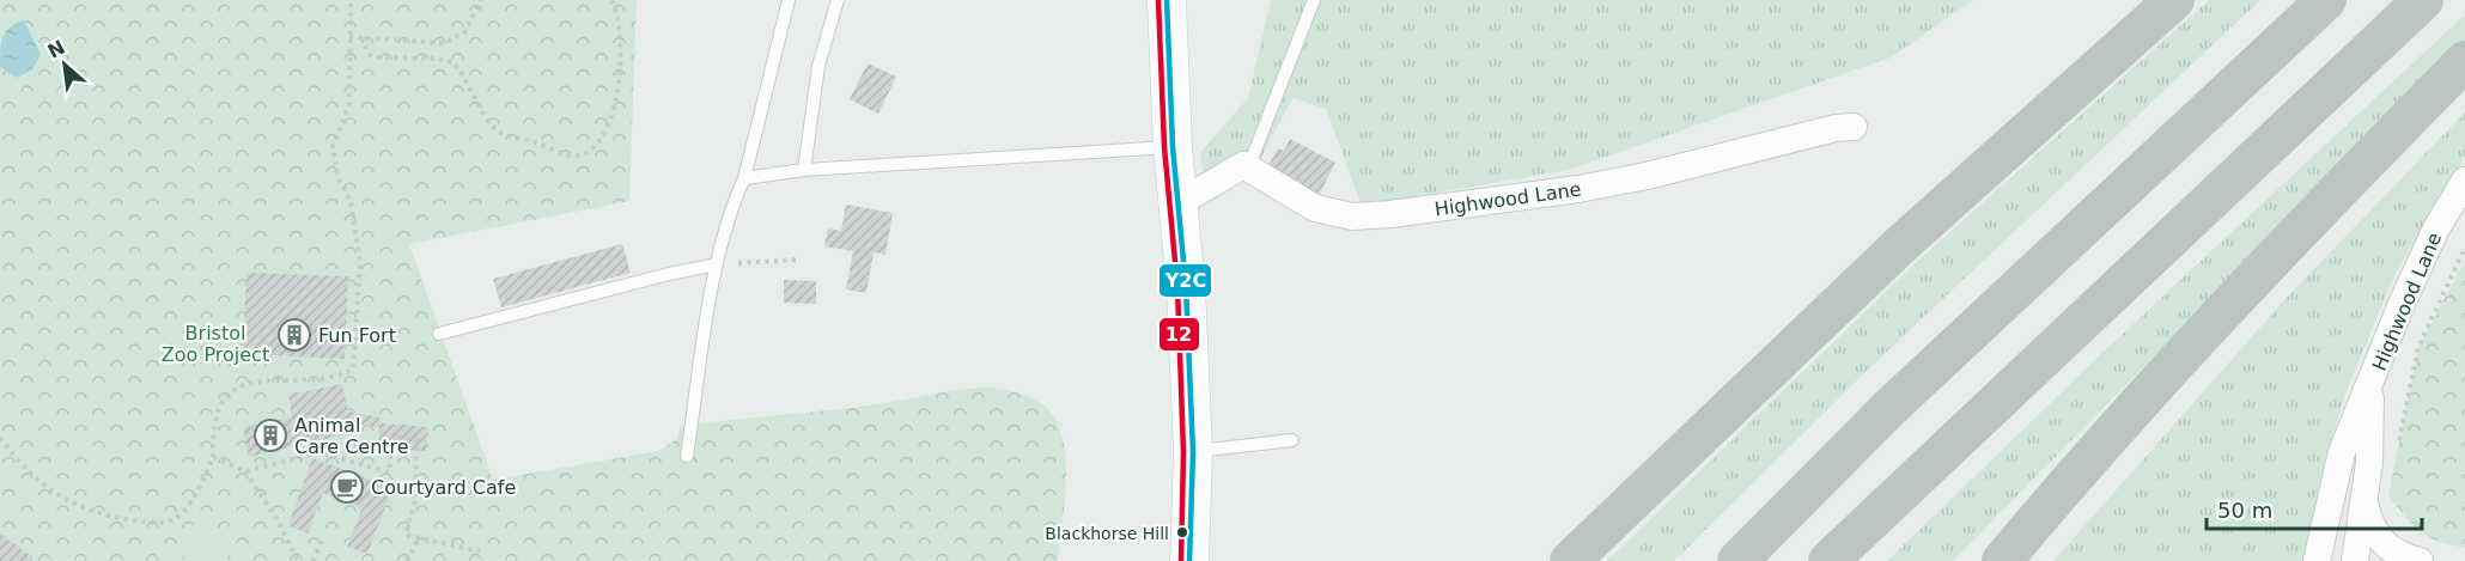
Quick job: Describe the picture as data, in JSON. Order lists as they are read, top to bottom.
{
  "streets": {
    "street": ["Highwood Lane"]
  },
  "parks": ["Bristol Zoo Project"],
  "places": {
    "building": ["Fun Fort", "Animal Care Centre"],
    "cafe": ["Courtyard Cafe"],
    "other": ["Blackhorse Hill"]
  },
  "lines": ["transit line Y2C", "transit line 12"],
  "scale_bar": "50 m",
  "north": "top left"
}
